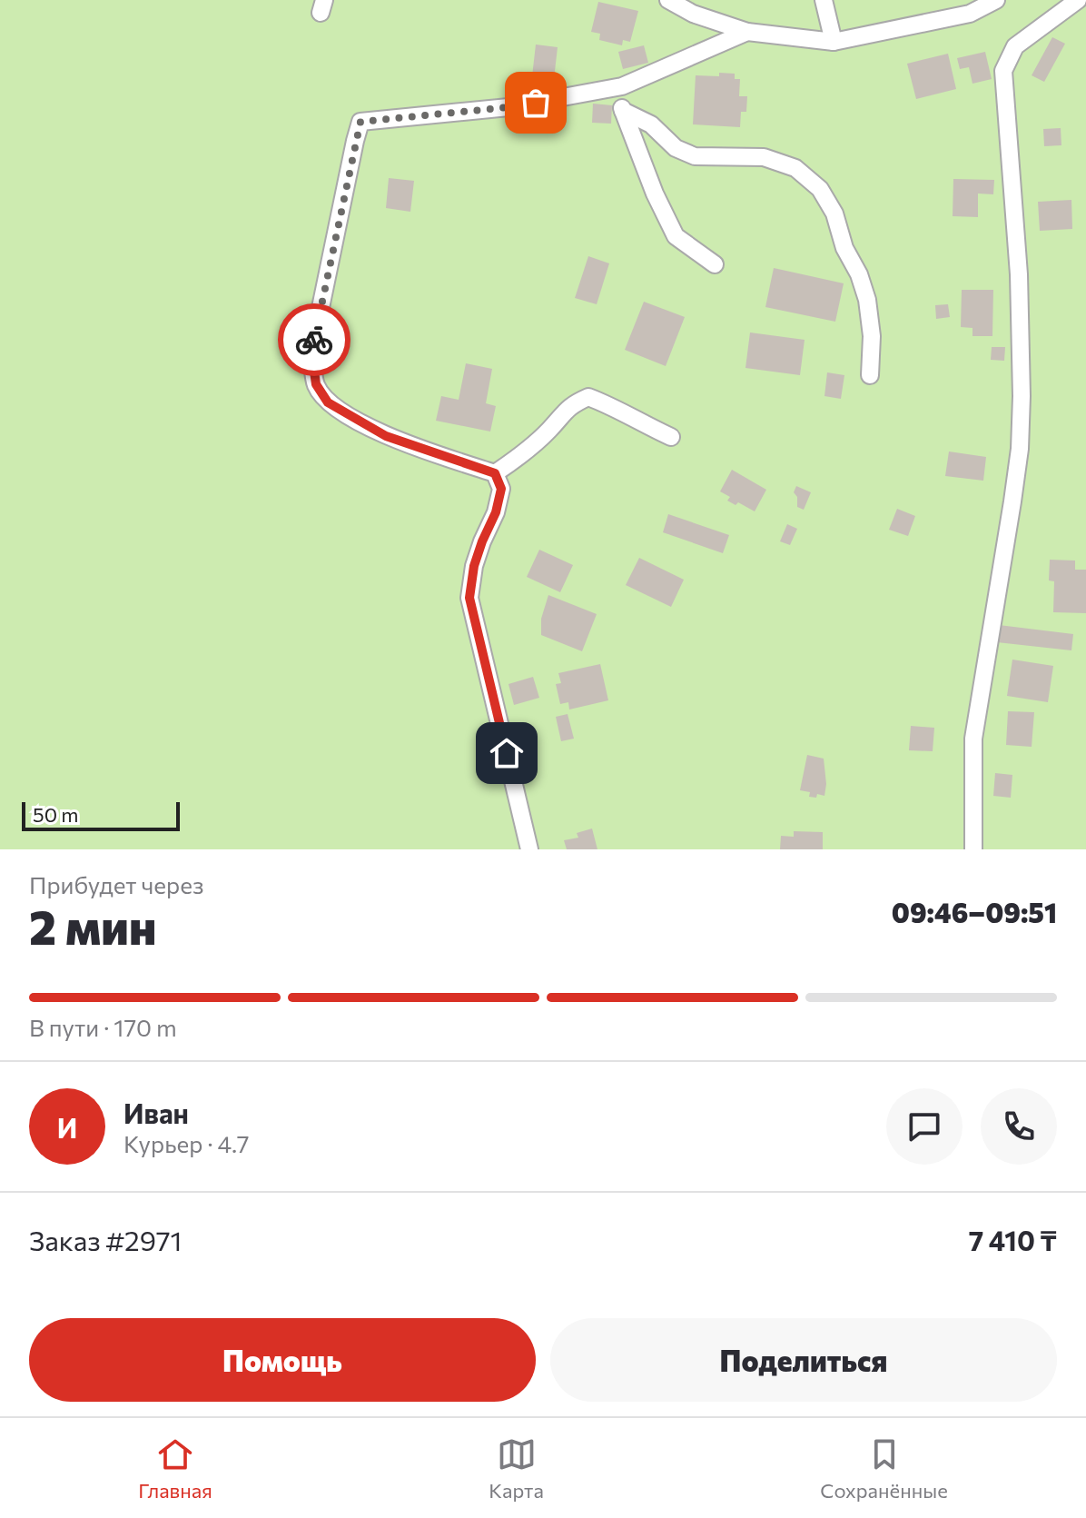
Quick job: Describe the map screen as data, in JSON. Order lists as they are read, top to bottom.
{
  "scale_bar": "50 m",
  "page": {
    "scale": "50 m",
    "heading": ["2 мин", "Прибудет через", "09:46–09:51"],
    "panel": [
      "Иван",
      "Курьер · 4.7",
      "Заказ #2971",
      "7 410 ₸"
    ],
    "bar": "В пути · 170 m",
    "round": "И",
    "buttons": ["Помощь", "Поделиться"],
    "tabs": ["Главная", "Карта", "Сохранённые"]
  }
}
